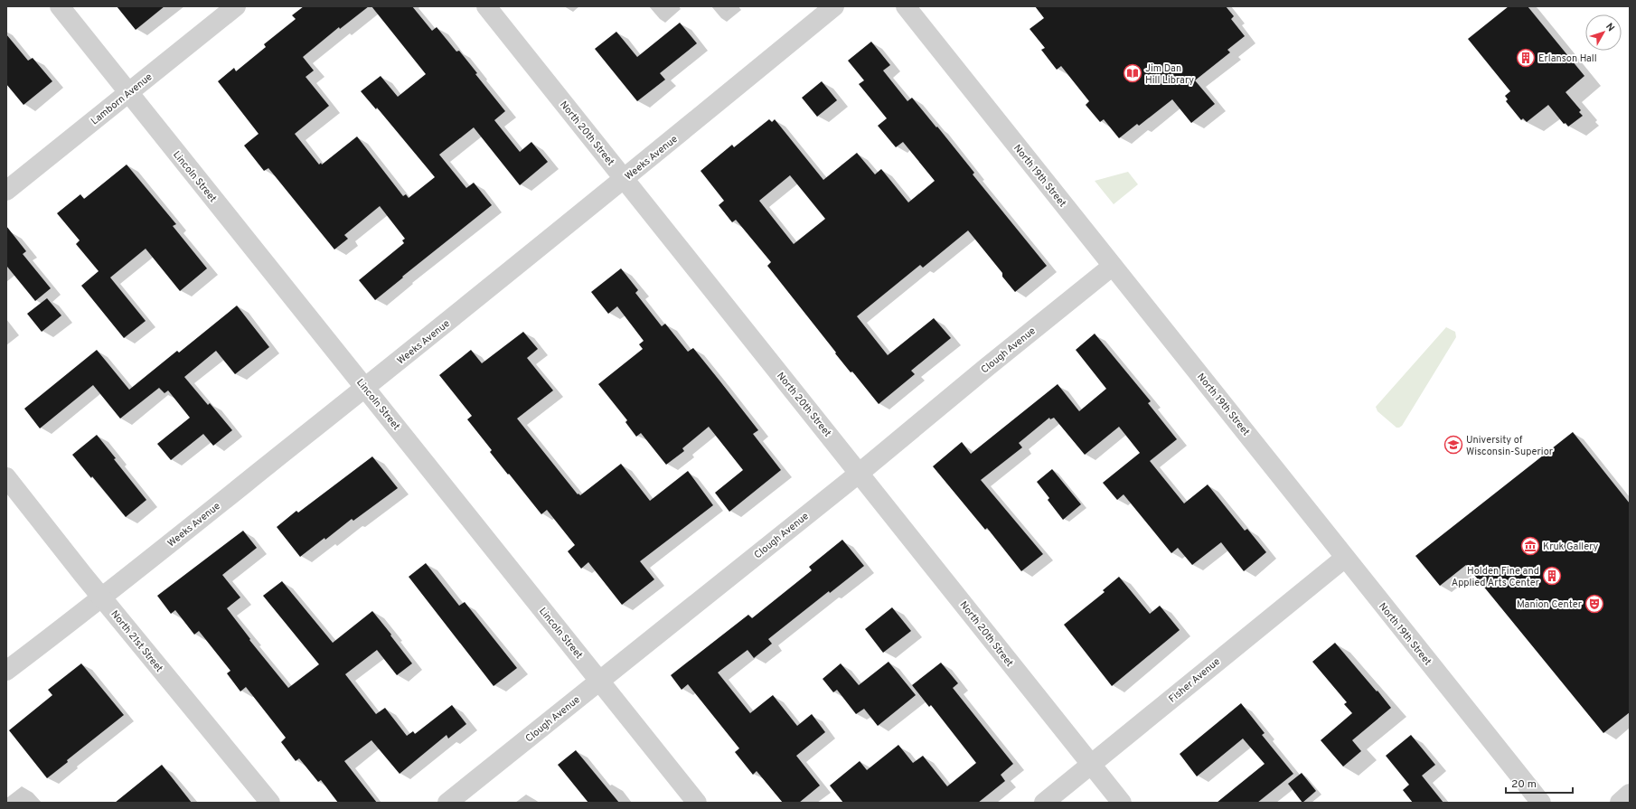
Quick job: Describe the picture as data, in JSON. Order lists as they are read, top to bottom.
{
  "streets": {
    "street": [
      "Lamborn Avenue",
      "North 20th Street",
      "Weeks Avenue",
      "North 19th Street",
      "Lincoln Street",
      "Clough Avenue",
      "North 21st Street",
      "Fisher Avenue"
    ]
  },
  "crossings": [
    ["Lamborn Avenue", "Lincoln Street"],
    ["North 20th Street", "Weeks Avenue"],
    ["North 20th Street", "Clough Avenue"],
    ["North 20th Street", "Fisher Avenue"],
    ["Weeks Avenue", "Lincoln Street"],
    ["Weeks Avenue", "North 21st Street"],
    ["North 19th Street", "Clough Avenue"],
    ["North 19th Street", "Fisher Avenue"],
    ["Lincoln Street", "Clough Avenue"]
  ],
  "places": {
    "building": ["Erlanson Hall", "Holden Fine and Applied Arts Center"],
    "library": ["Jim Dan Hill Library"],
    "school or university": ["University of Wisconsin-Superior"],
    "museum": ["Kruk Gallery"],
    "theatre": ["Manion Center"]
  },
  "scale_bar": "20 m",
  "north": "top right"
}
